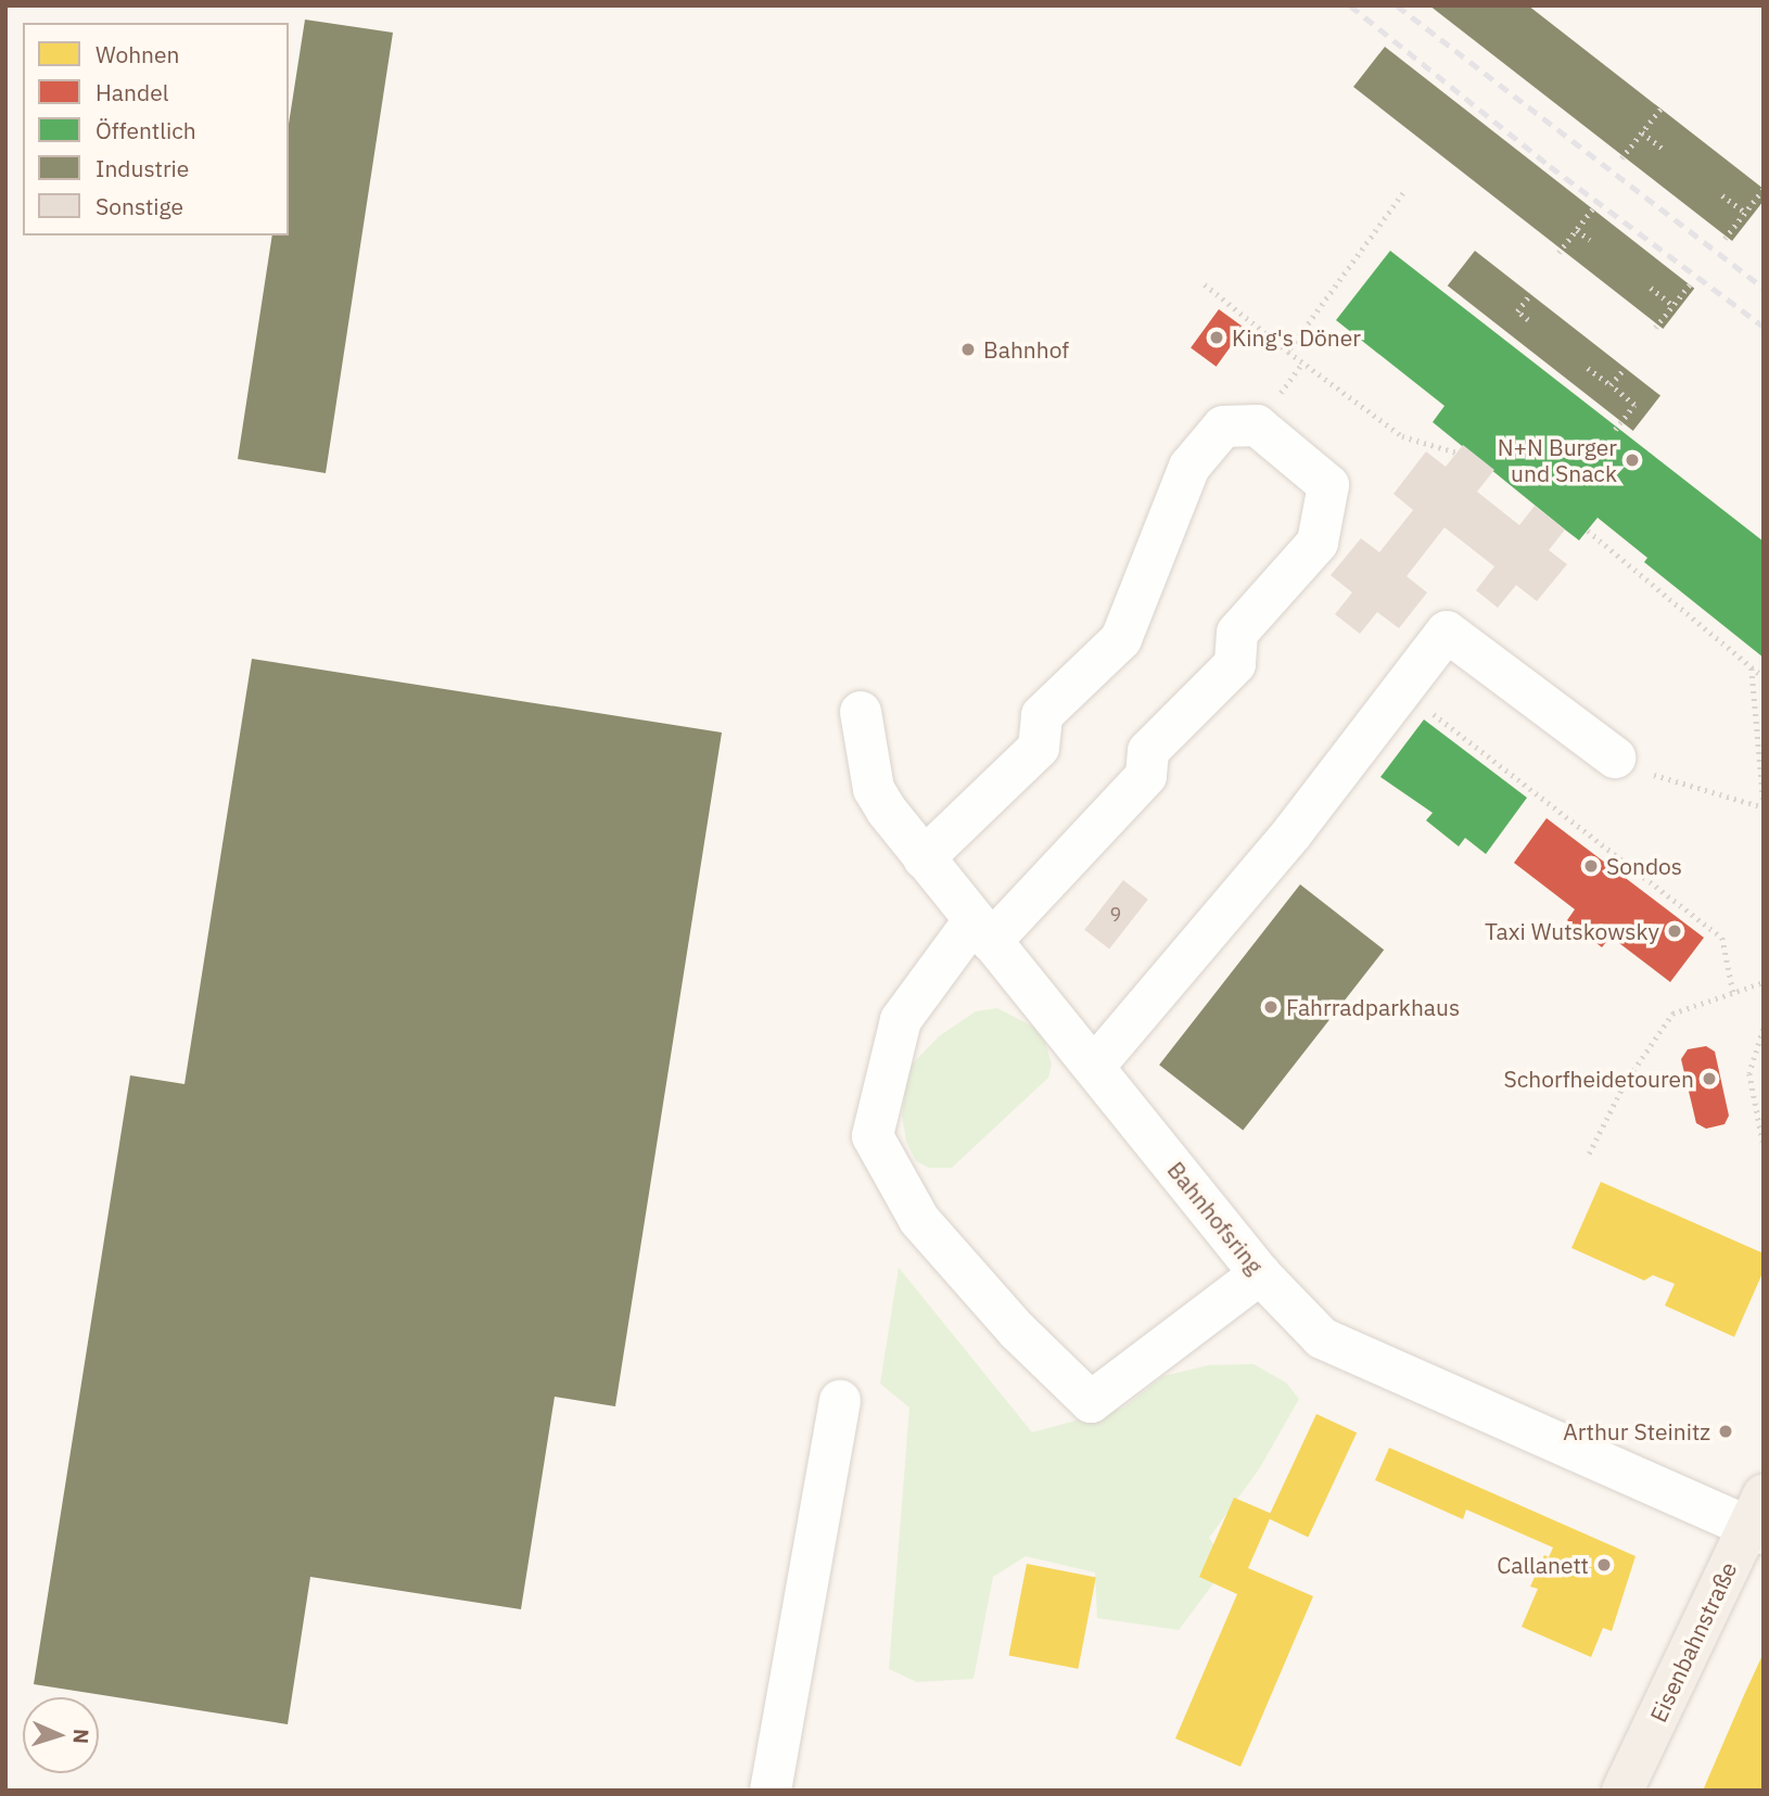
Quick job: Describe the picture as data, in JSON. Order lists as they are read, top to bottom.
{
  "streets": {
    "main road": ["Eisenbahnstraße"],
    "street": ["Bahnhofsring"]
  },
  "crossings": [
    ["Bahnhofsring", "Eisenbahnstraße"]
  ],
  "places": [
    "King's Döner",
    "Bahnhof",
    "N+N Burger und Snack",
    "Sondos",
    "Taxi Wutskowsky",
    "Fahrradparkhaus",
    "Schorfheidetouren",
    "Arthur Steinitz",
    "Callanett"
  ],
  "house_numbers": ["9"],
  "legend": [
    "Wohnen",
    "Handel",
    "Öffentlich",
    "Industrie",
    "Sonstige"
  ],
  "north": "right"
}
